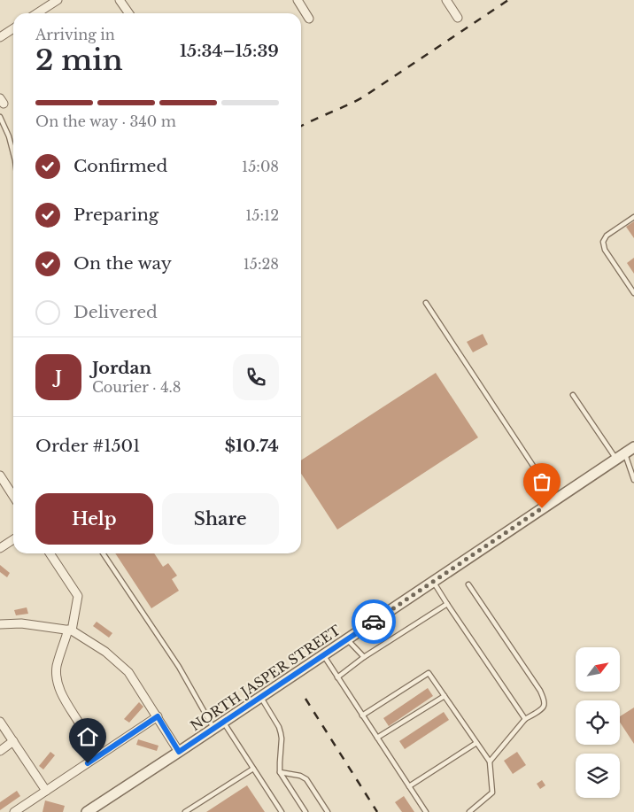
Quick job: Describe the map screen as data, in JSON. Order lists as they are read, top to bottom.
{
  "streets": {
    "street": ["NORTH JASPER STREET"]
  },
  "north": "top right",
  "page": {
    "heading": ["2 min", "Arriving in", "15:34–15:39"],
    "panel": [
      "Jordan",
      "Courier · 4.8",
      "Order #1501",
      "$10.74"
    ],
    "bar": "On the way · 340 m",
    "list": [
      ["Confirmed", "15:08"],
      ["Preparing", "15:12"],
      ["On the way", "15:28"],
      "Delivered"
    ],
    "round": "J",
    "buttons": ["Help", "Share"]
  }
}
